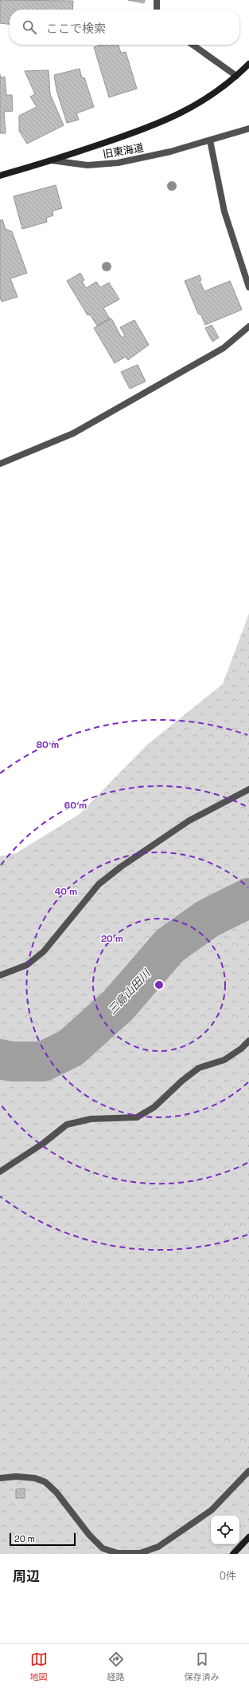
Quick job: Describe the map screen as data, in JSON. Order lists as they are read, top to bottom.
{
  "streets": {
    "street": ["旧東海道"]
  },
  "water": ["三島山田川"],
  "scale_bar": "20 m",
  "page": {
    "search": "ここで検索",
    "scale": "20 m",
    "heading": ["周辺", "0件"],
    "nav": ["地図", "経路", "保存済み"]
  },
  "rings": [
    "80 m",
    "60 m",
    "40 m",
    "20 m"
  ]
}
